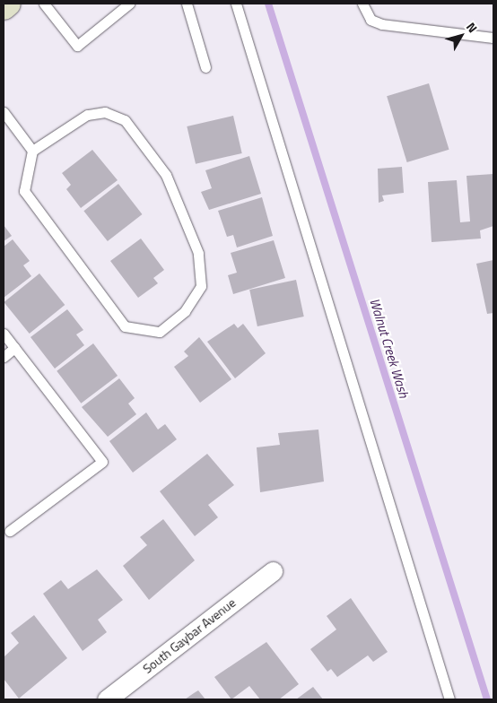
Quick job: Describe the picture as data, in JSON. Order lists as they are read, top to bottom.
{
  "streets": {
    "street": ["South Gaybar Avenue"]
  },
  "water": ["Walnut Creek Wash"],
  "north": "top right"
}
